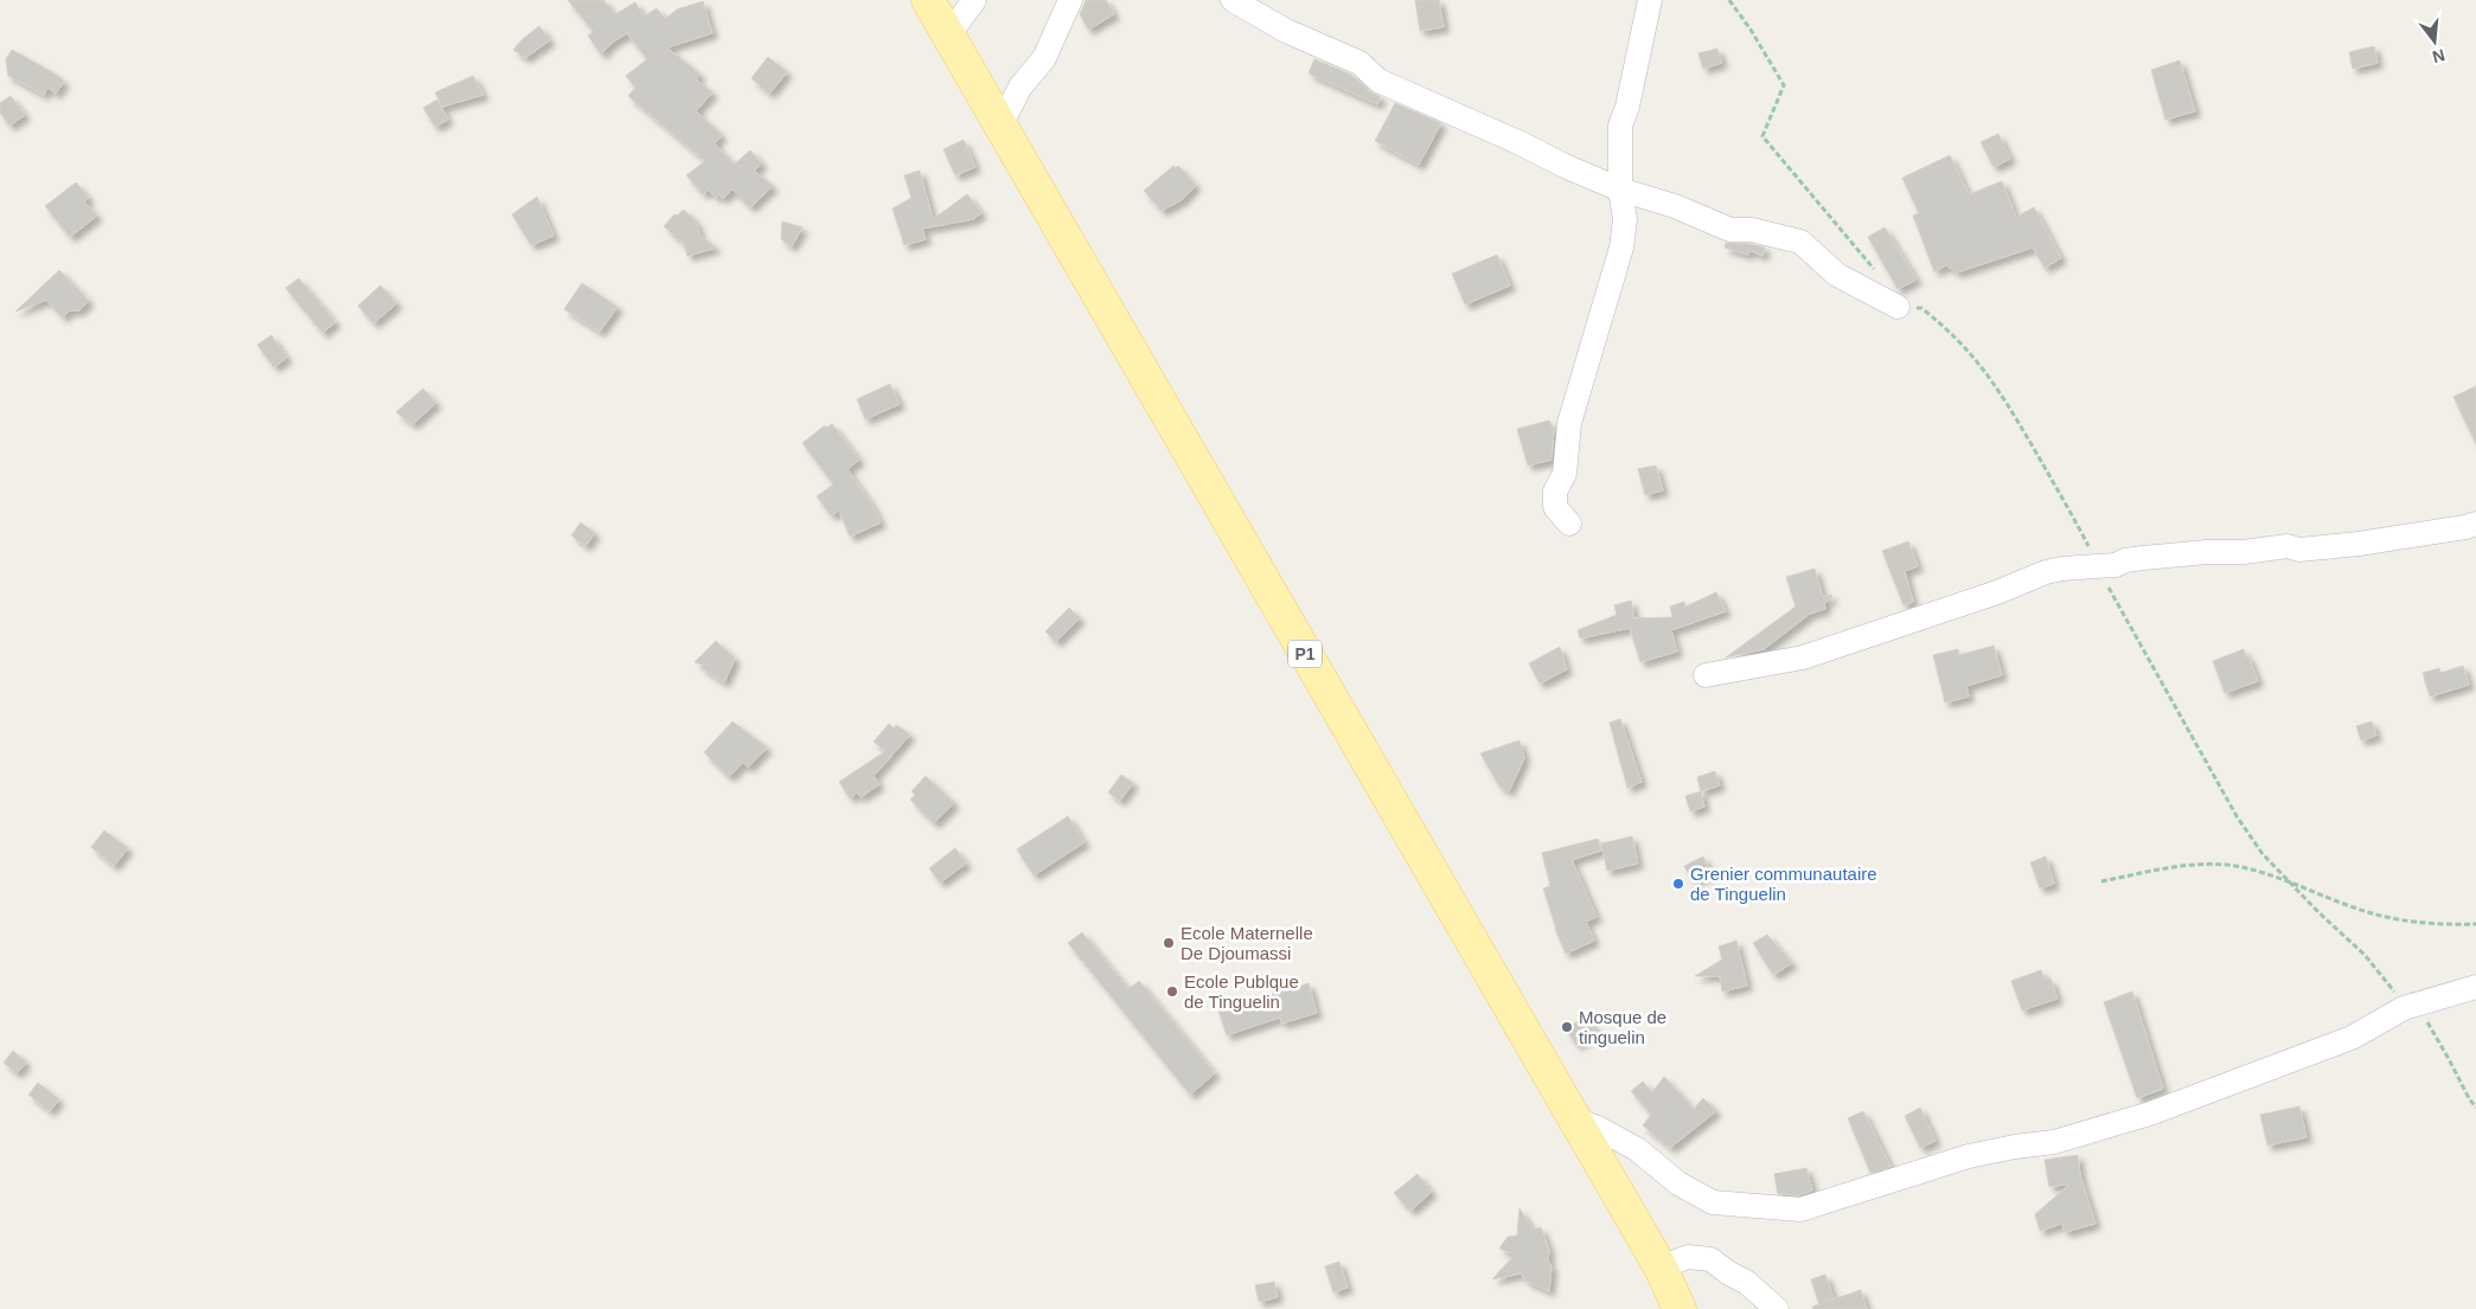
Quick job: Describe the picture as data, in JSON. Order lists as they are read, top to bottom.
{
  "streets": {
    "main road": ["P1"]
  },
  "places": [
    "Grenier communautaire de Tinguelin",
    "Ecole Maternelle De Djoumassi",
    "Ecole Publque de Tinguelin",
    "Mosque de tinguelin"
  ],
  "north": "bottom"
}
